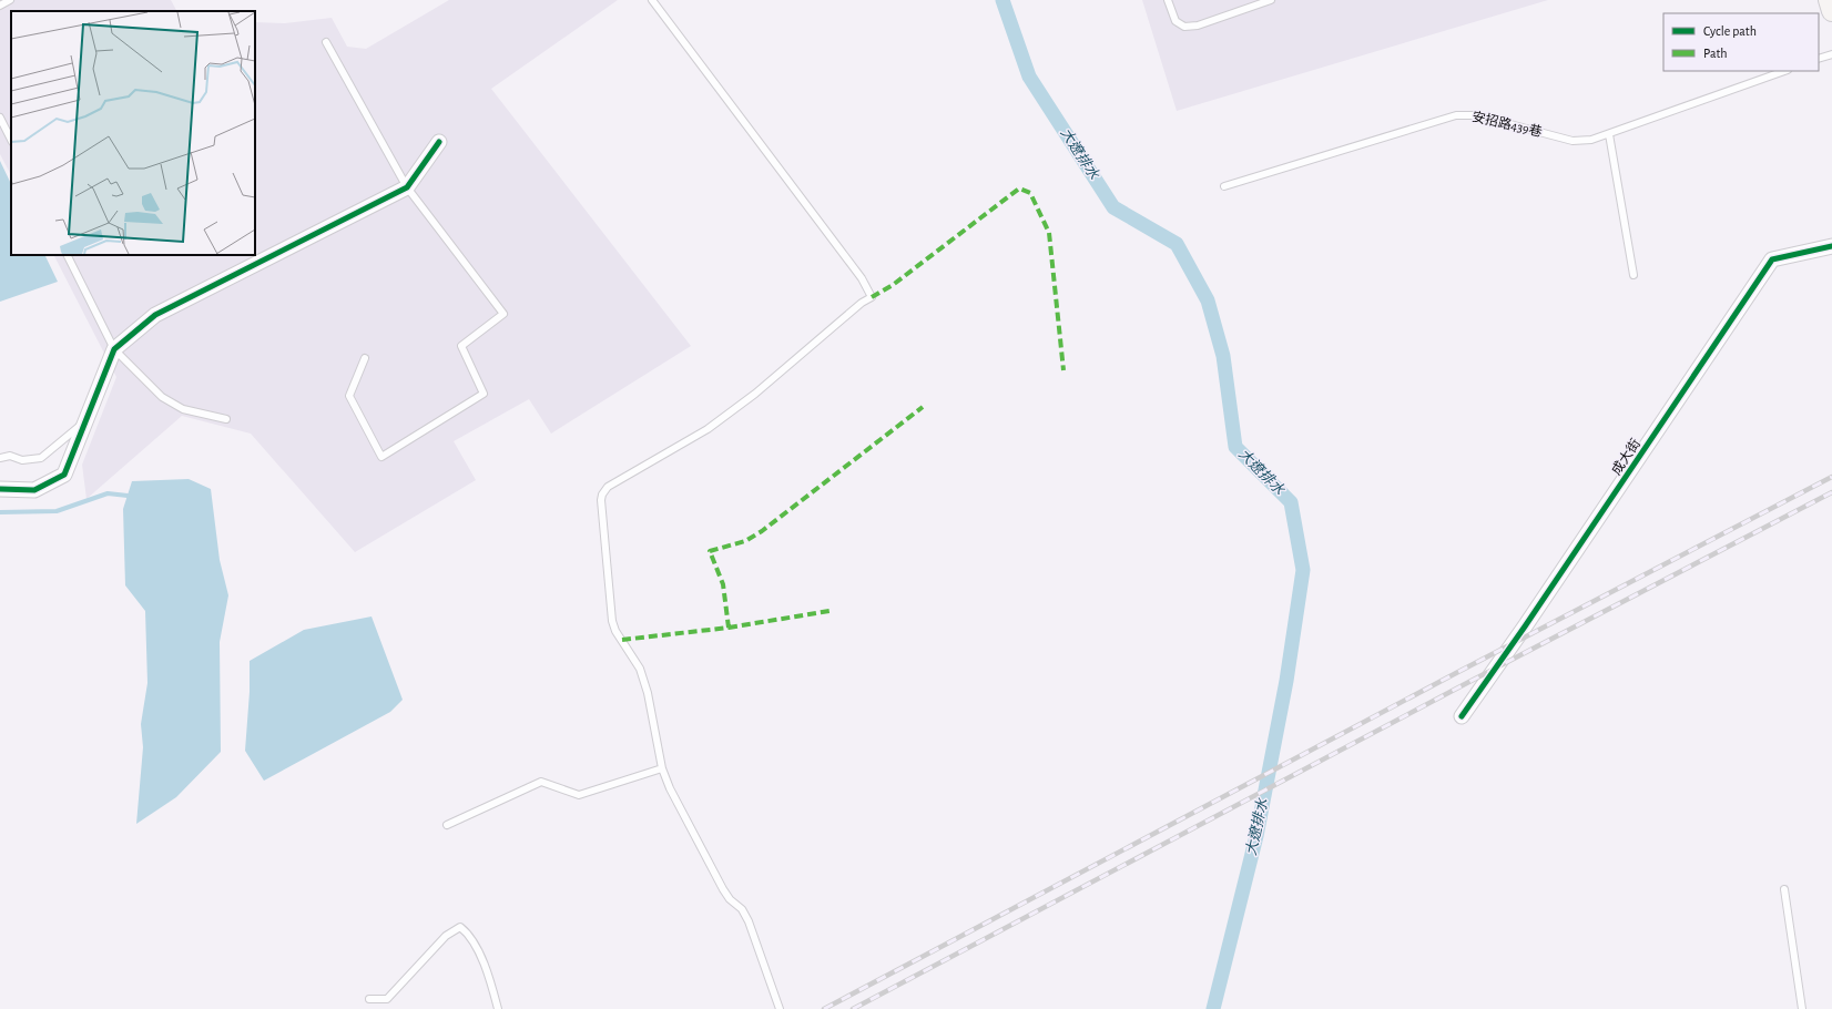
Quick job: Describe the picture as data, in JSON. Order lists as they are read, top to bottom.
{
  "streets": {
    "street": ["成大街"],
    "lane": ["安招路439巷"]
  },
  "water": ["大遼排水"],
  "legend": ["Cycle path", "Path"]
}
